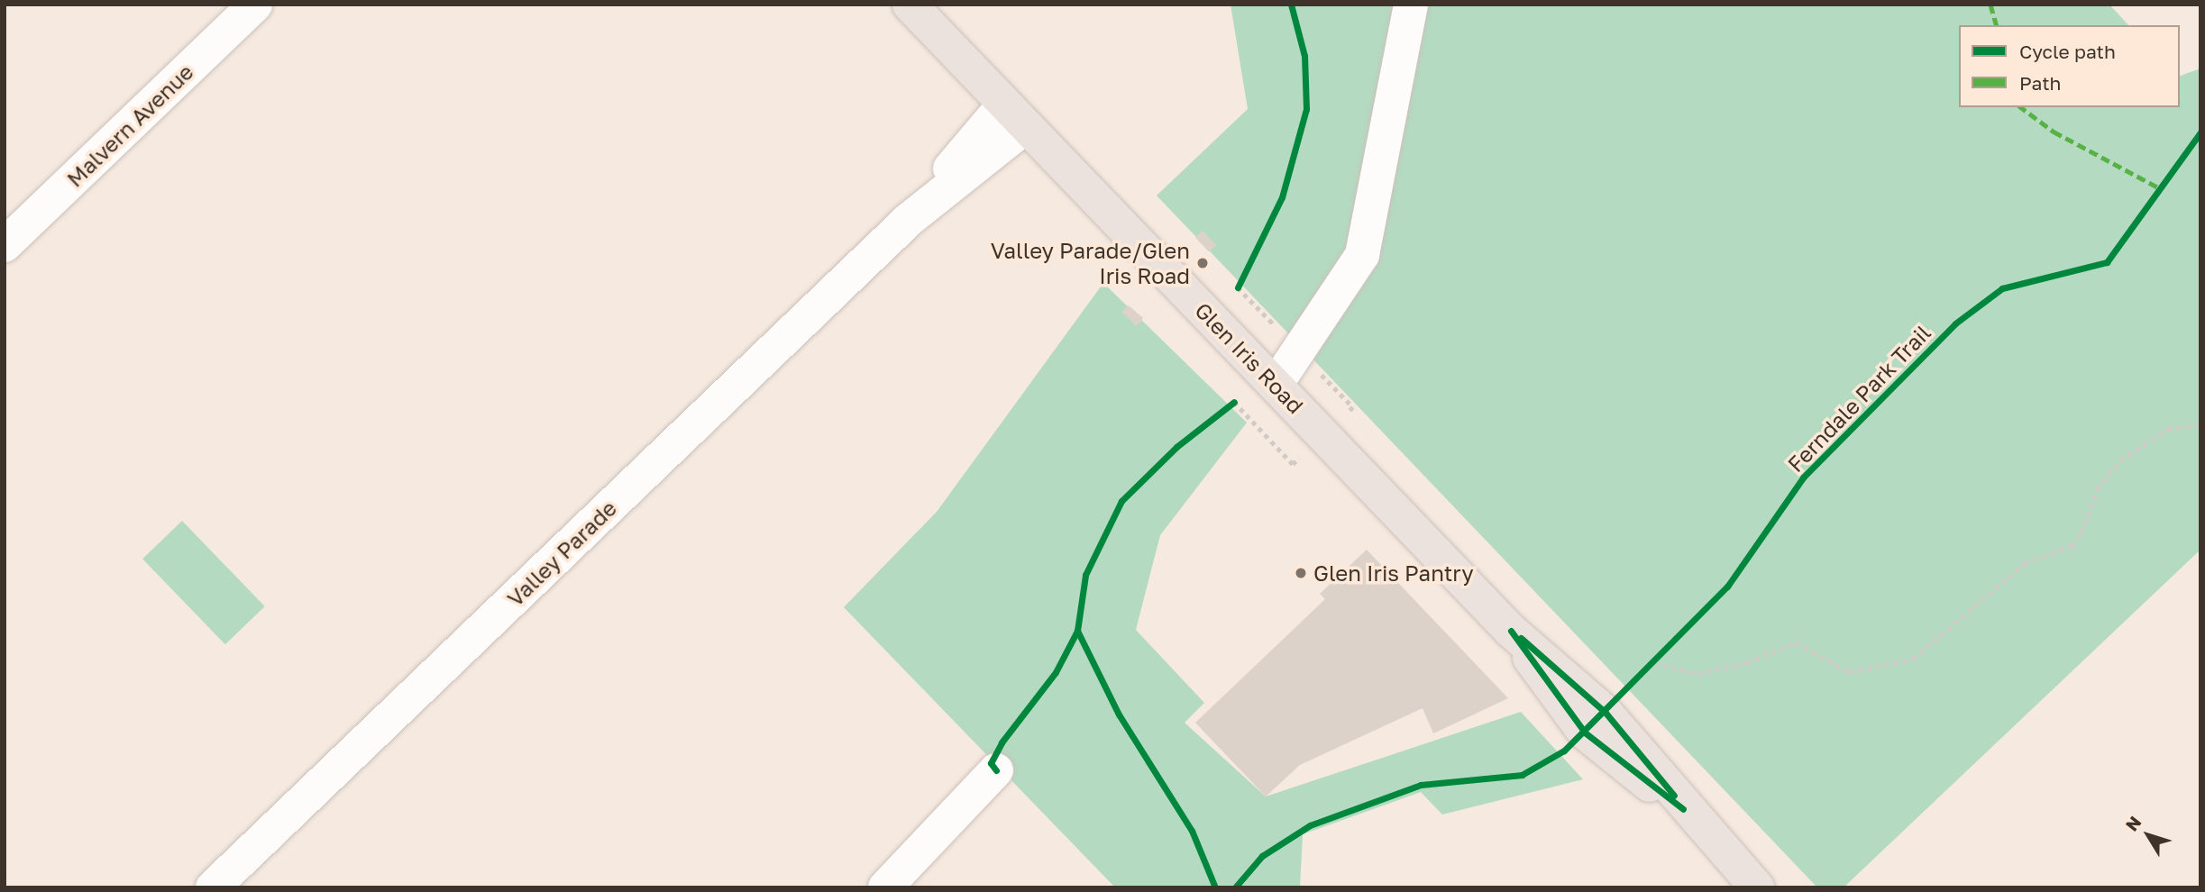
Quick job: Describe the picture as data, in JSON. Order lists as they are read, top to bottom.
{
  "streets": {
    "main road": ["Glen Iris Road"],
    "street": ["Malvern Avenue", "Valley Parade"],
    "cycle path": ["Ferndale Park Trail"]
  },
  "crossings": [
    ["Glen Iris Road", "Valley Parade"]
  ],
  "places": ["Valley Parade/Glen Iris Road", "Glen Iris Pantry"],
  "legend": ["Cycle path", "Path"],
  "north": "top left"
}
